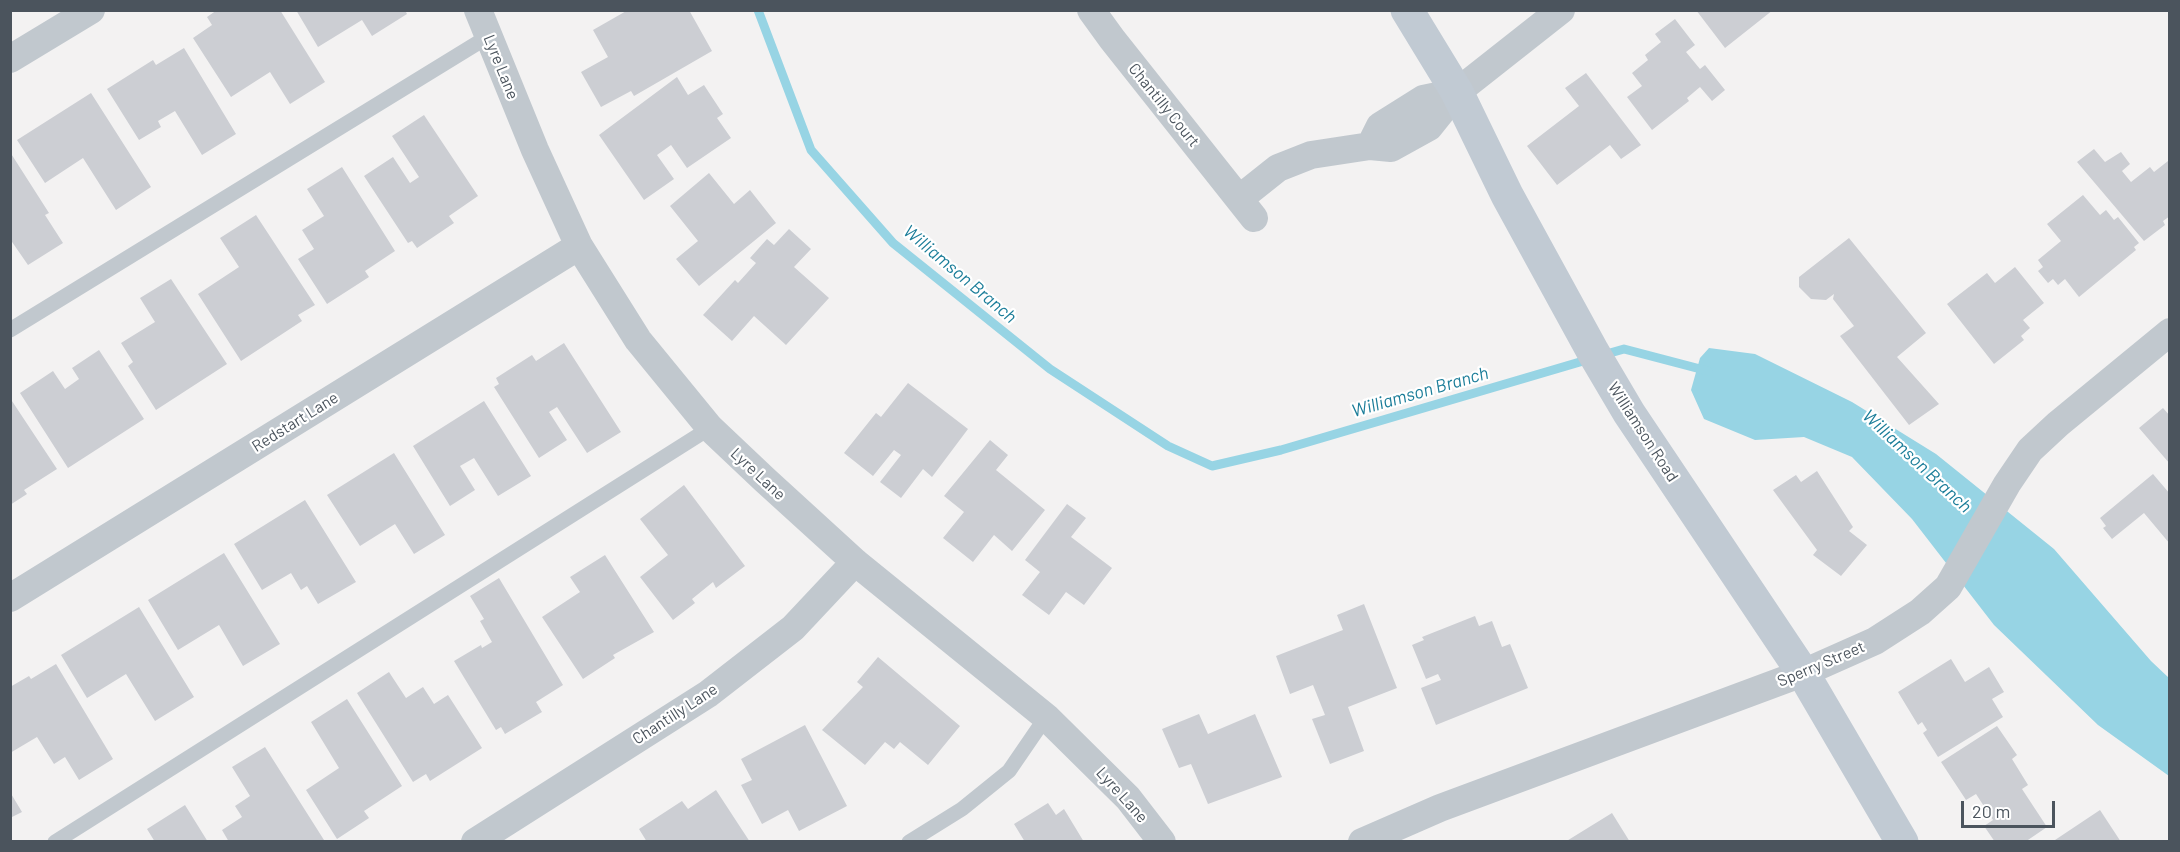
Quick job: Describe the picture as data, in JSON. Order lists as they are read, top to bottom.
{
  "streets": {
    "street": [
      "Lyre Lane",
      "Chantilly Court",
      "Redstart Lane",
      "Williamson Road",
      "Sperry Street",
      "Chantilly Lane"
    ]
  },
  "crossings": [
    ["Lyre Lane", "Redstart Lane"],
    ["Lyre Lane", "Chantilly Lane"],
    ["Chantilly Court", "Williamson Road"],
    ["Williamson Road", "Sperry Street"]
  ],
  "water": ["Williamson Branch"],
  "scale_bar": "20 m"
}
